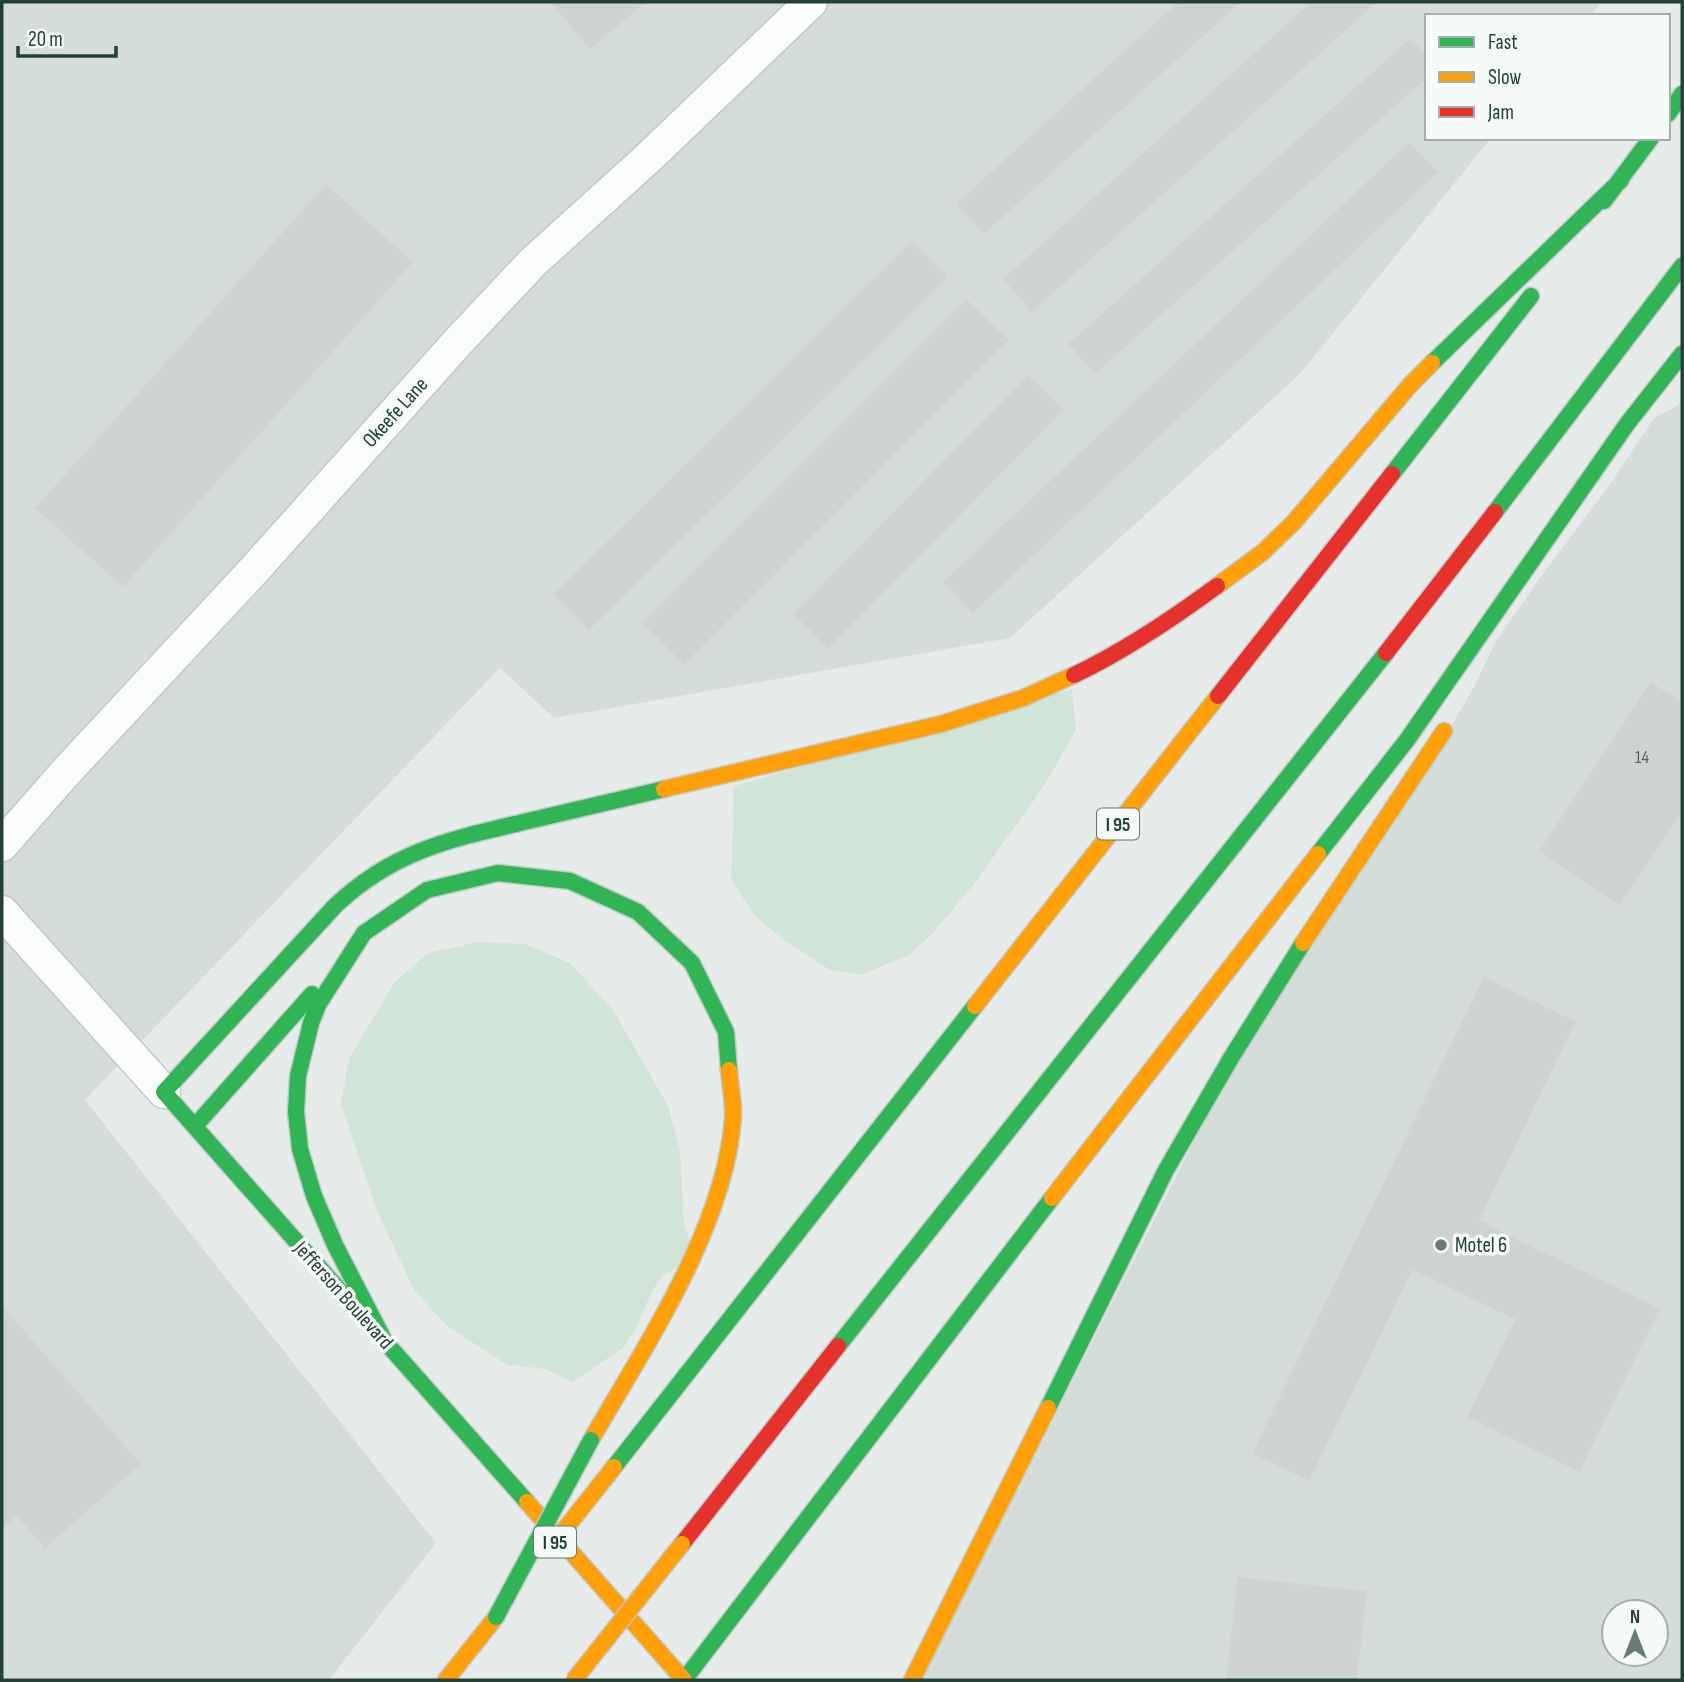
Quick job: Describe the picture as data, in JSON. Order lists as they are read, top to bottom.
{
  "streets": {
    "main road": ["I 95", "Jefferson Boulevard"],
    "street": ["Okeefe Lane"]
  },
  "places": ["Motel 6"],
  "house_numbers": ["14"],
  "legend": ["Fast", "Slow", "Jam"],
  "scale_bar": "20 m",
  "north": "top"
}
